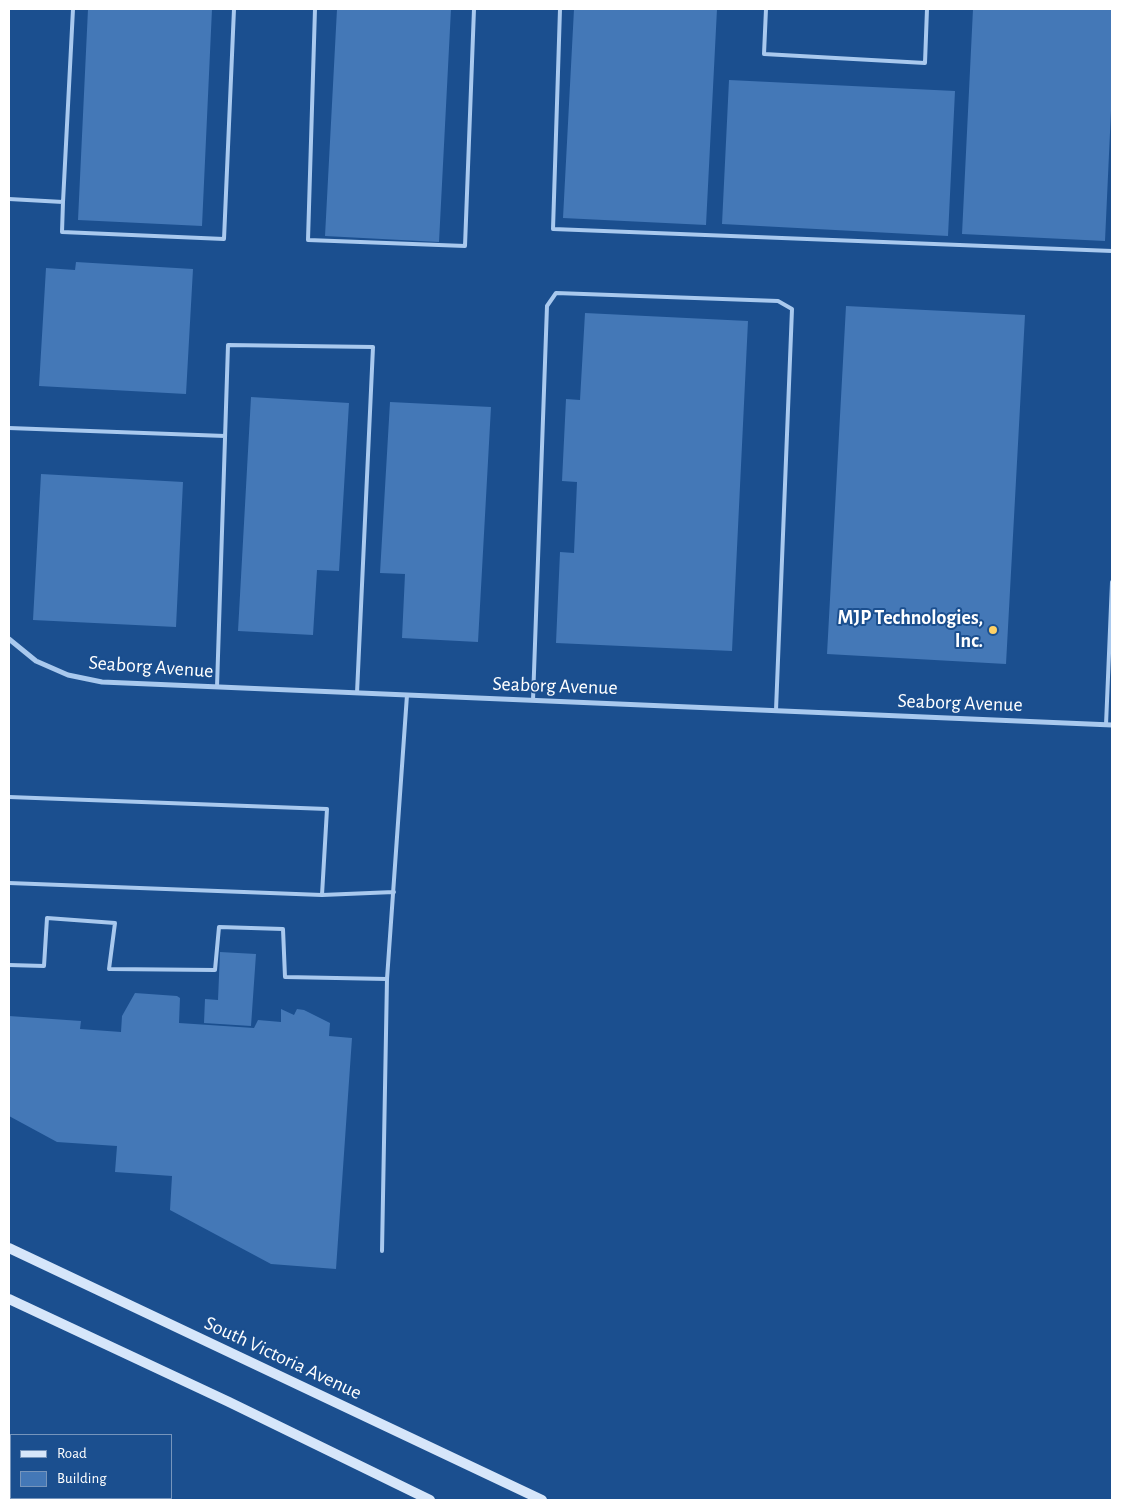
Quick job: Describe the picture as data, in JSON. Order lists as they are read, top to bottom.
{
  "streets": {
    "main road": ["South Victoria Avenue"],
    "street": ["Seaborg Avenue"]
  },
  "places": ["MJP Technologies, Inc."],
  "legend": ["Road", "Building"]
}
